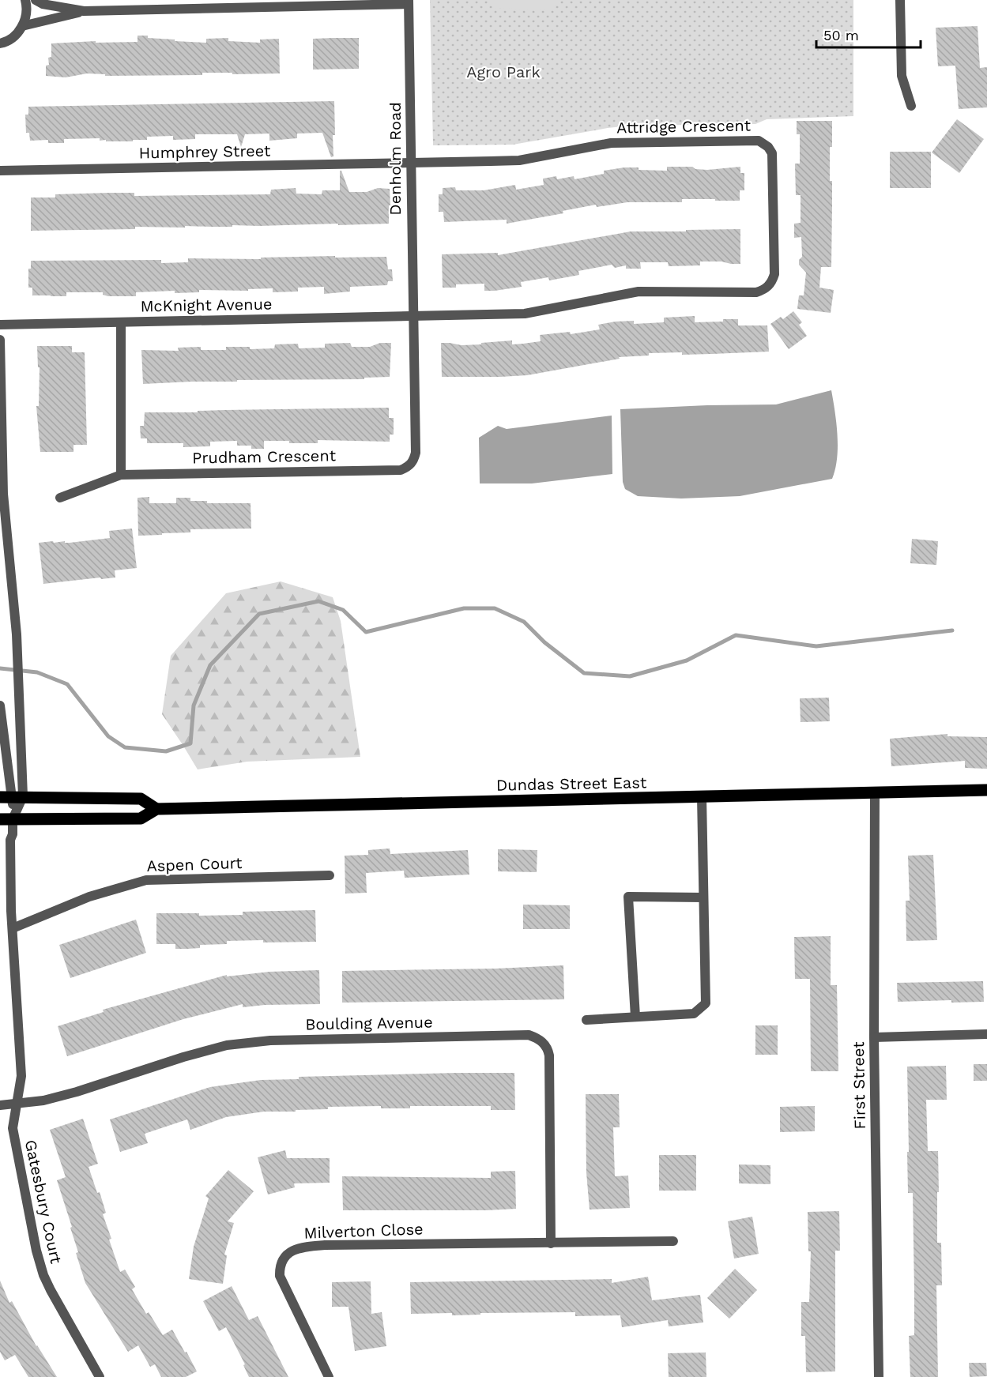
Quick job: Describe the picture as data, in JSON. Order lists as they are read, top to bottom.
{
  "streets": {
    "main road": ["Dundas Street East"],
    "street": [
      "Attridge Crescent",
      "Humphrey Street",
      "Denholm Road",
      "McKnight Avenue",
      "Prudham Crescent",
      "Aspen Court",
      "Boulding Avenue",
      "First Street",
      "Gatesbury Court",
      "Milverton Close"
    ]
  },
  "crossings": [
    ["Attridge Crescent", "Humphrey Street"],
    ["Attridge Crescent", "Denholm Road"],
    ["Attridge Crescent", "McKnight Avenue"],
    ["Attridge Crescent", "Prudham Crescent"],
    ["Humphrey Street", "Denholm Road"],
    ["Denholm Road", "McKnight Avenue"],
    ["Denholm Road", "Prudham Crescent"],
    ["McKnight Avenue", "Prudham Crescent"],
    ["Dundas Street East", "First Street"],
    ["Dundas Street East", "Gatesbury Court"],
    ["Aspen Court", "Gatesbury Court"],
    ["Boulding Avenue", "Gatesbury Court"],
    ["Boulding Avenue", "Milverton Close"]
  ],
  "parks": ["Agro Park"],
  "scale_bar": "50 m"
}
